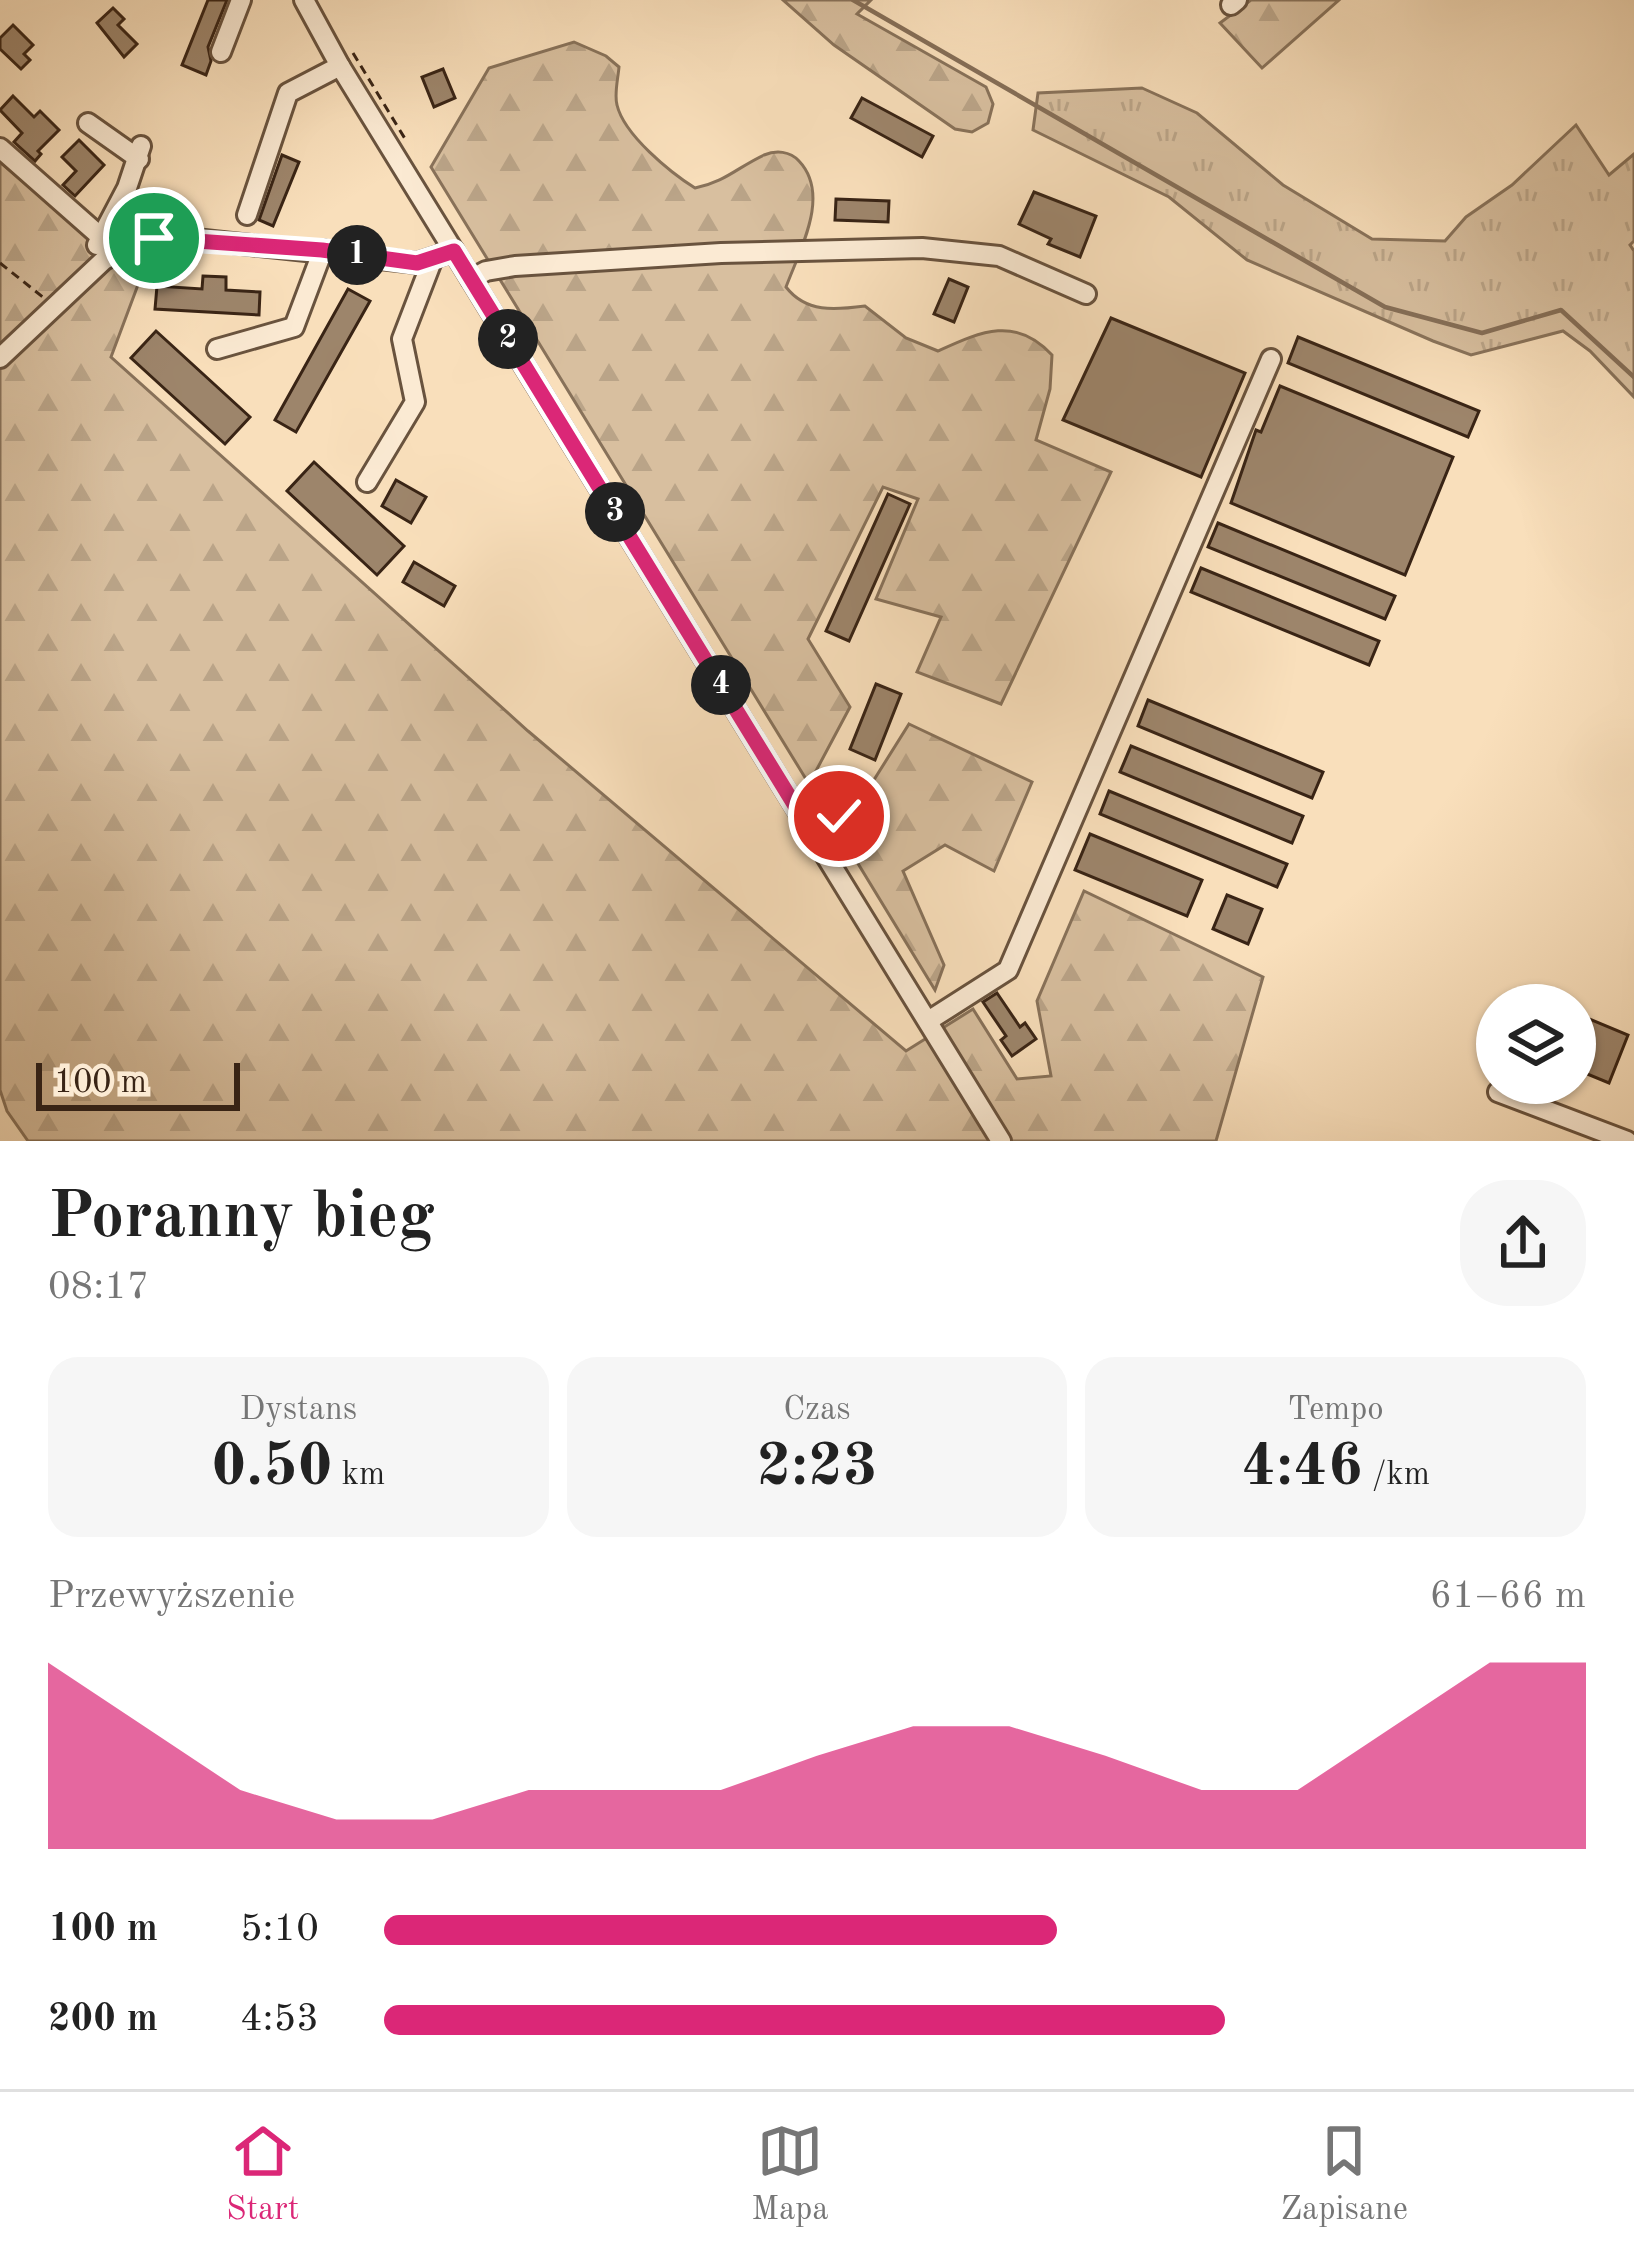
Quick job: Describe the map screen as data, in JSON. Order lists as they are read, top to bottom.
{
  "scale_bar": "100 m",
  "page": {
    "pins": [
      "1",
      "2",
      "3",
      "4"
    ],
    "scale": "100 m",
    "heading": ["Poranny bieg", "08:17"],
    "stats": [
      ["Dystans", "0.50 km"],
      ["Czas", "2:23"],
      ["Tempo", "4:46 /km"]
    ],
    "chart": ["Przewyższenie", "61–66 m"],
    "list": [
      {
        "name": "100 m",
        "note": "5:10"
      },
      {
        "name": "200 m",
        "note": "4:53"
      }
    ],
    "tabs": ["Start", "Mapa", "Zapisane"]
  }
}
